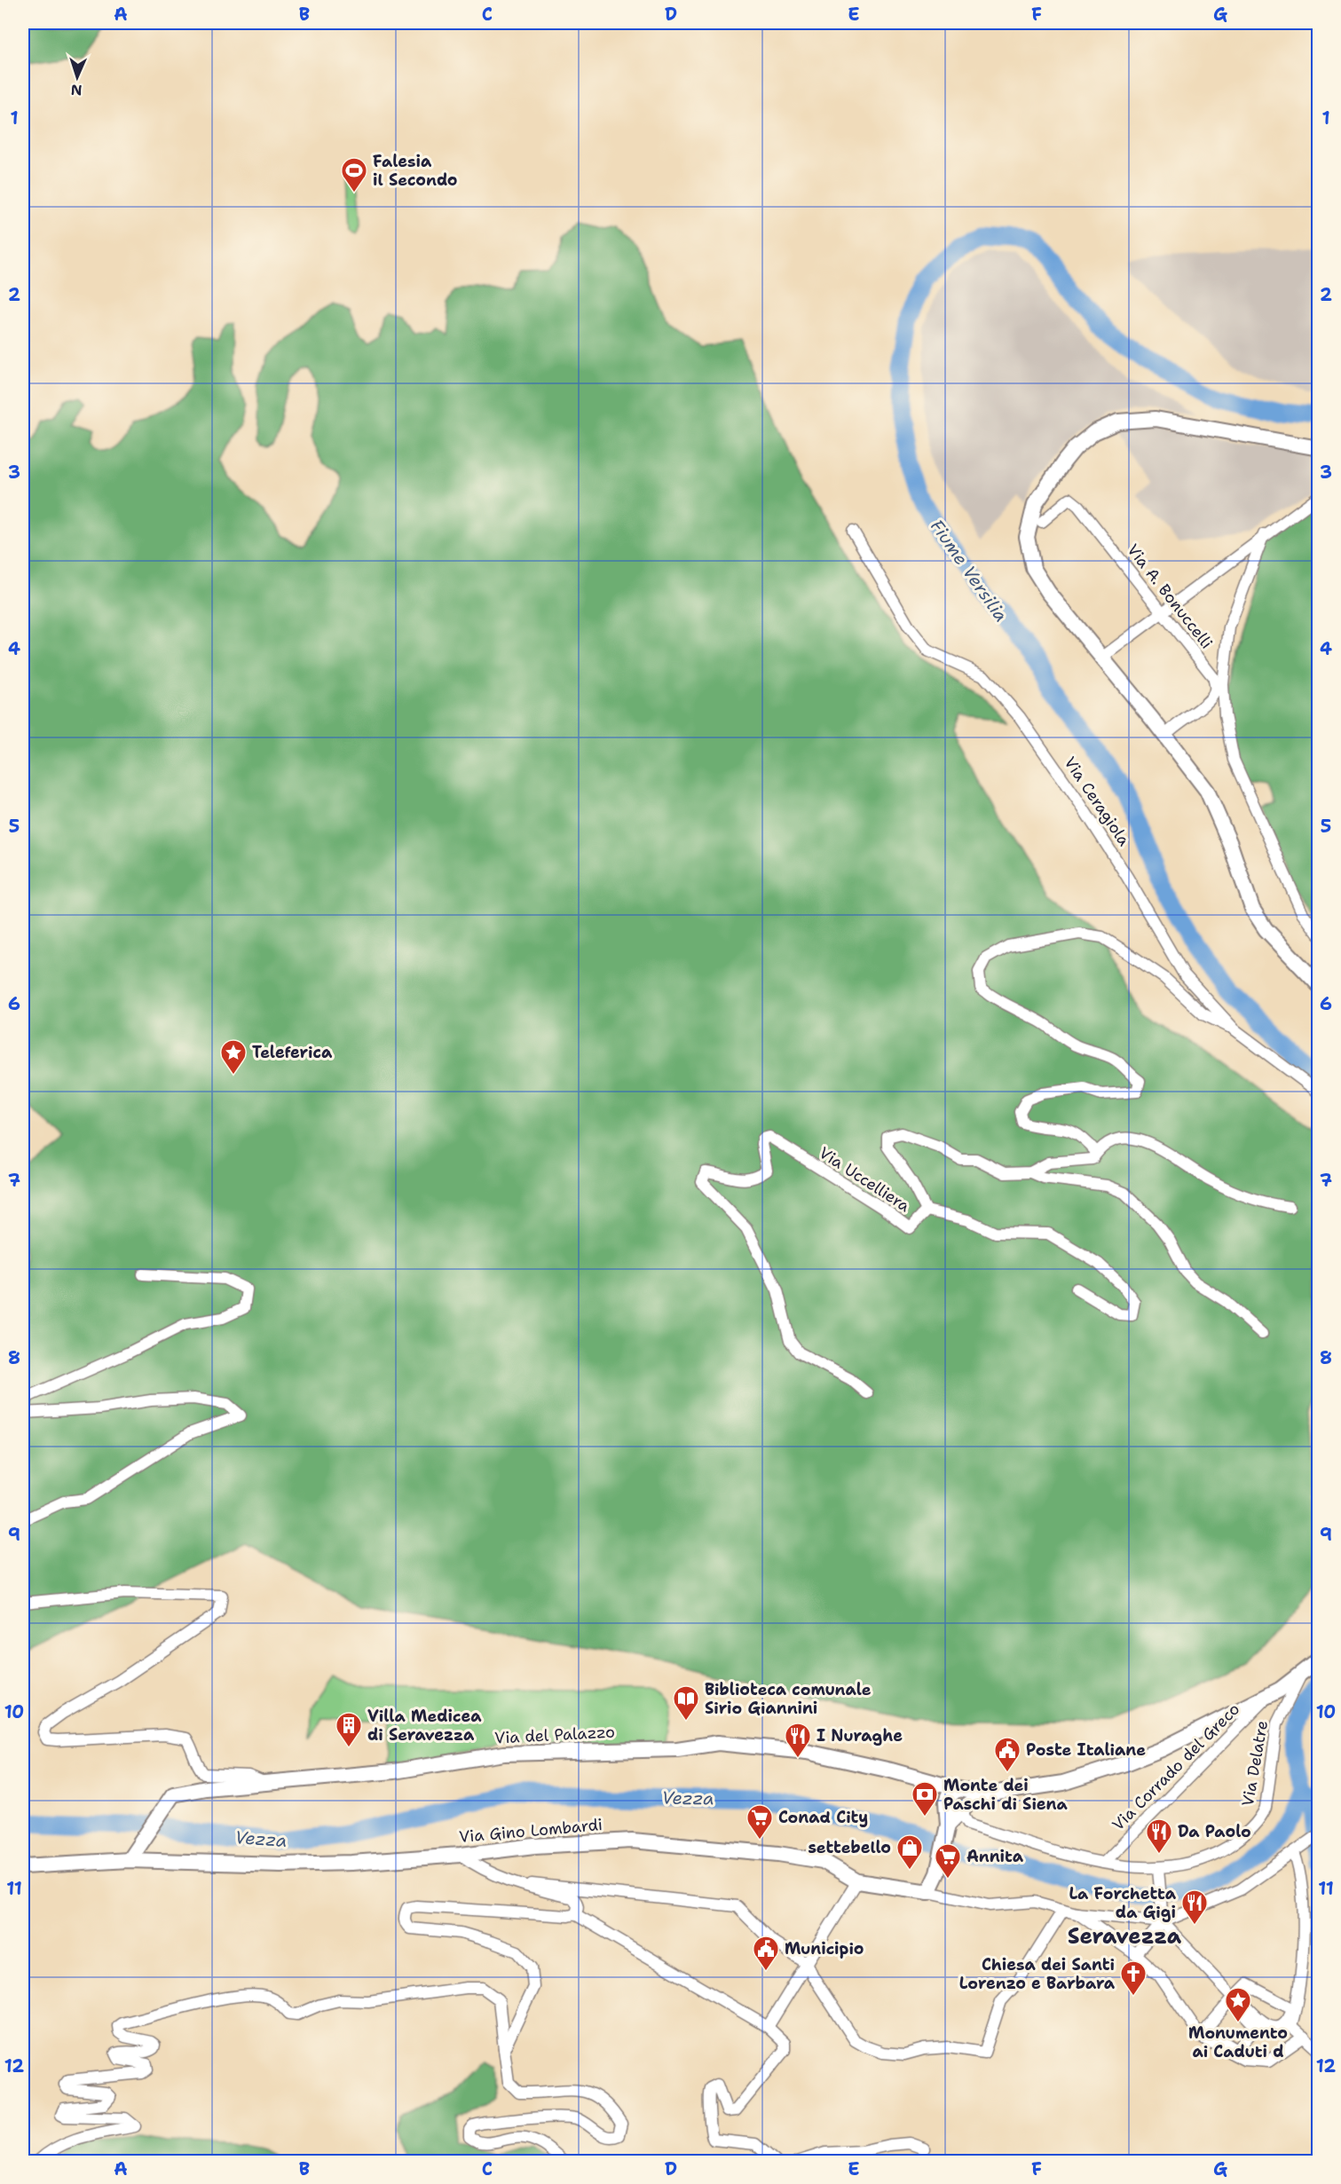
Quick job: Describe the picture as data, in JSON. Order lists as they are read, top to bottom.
{
  "streets": {
    "main road": ["Via del Palazzo", "Via Gino Lombardi"],
    "street": [
      "Via A. Bonuccelli",
      "Via Ceragiola",
      "Via Uccelliera",
      "Via Delatre",
      "Via Corrado del Greco"
    ]
  },
  "crossings": [
    ["Via del Palazzo", "Via Gino Lombardi"],
    ["Via Delatre", "Via Corrado del Greco"]
  ],
  "districts": ["Seravezza"],
  "water": ["Fiume Versilia", "Vezza"],
  "places": {
    "sports": ["Falesia il Secondo"],
    "place": ["Teleferica", "Monumento ai Caduti d"],
    "library": ["Biblioteca comunale Sirio Giannini"],
    "building": ["Villa Medicea di Seravezza"],
    "restaurant": ["I Nuraghe", "Da Paolo", "La Forchetta da Gigi"],
    "public building": ["Poste Italiane", "Municipio"],
    "bank": ["Monte dei Paschi di Siena"],
    "supermarket": ["Conad City", "Annita"],
    "shop": ["settebello"],
    "church": ["Chiesa dei Santi Lorenzo e Barbara"]
  },
  "north": "bottom",
  "grid": {
    "columns": [
      "A",
      "B",
      "C",
      "D",
      "E",
      "F",
      "G"
    ],
    "rows": [
      "1",
      "2",
      "3",
      "4",
      "5",
      "6",
      "7",
      "8",
      "9",
      "10",
      "11",
      "12"
    ]
  }
}
